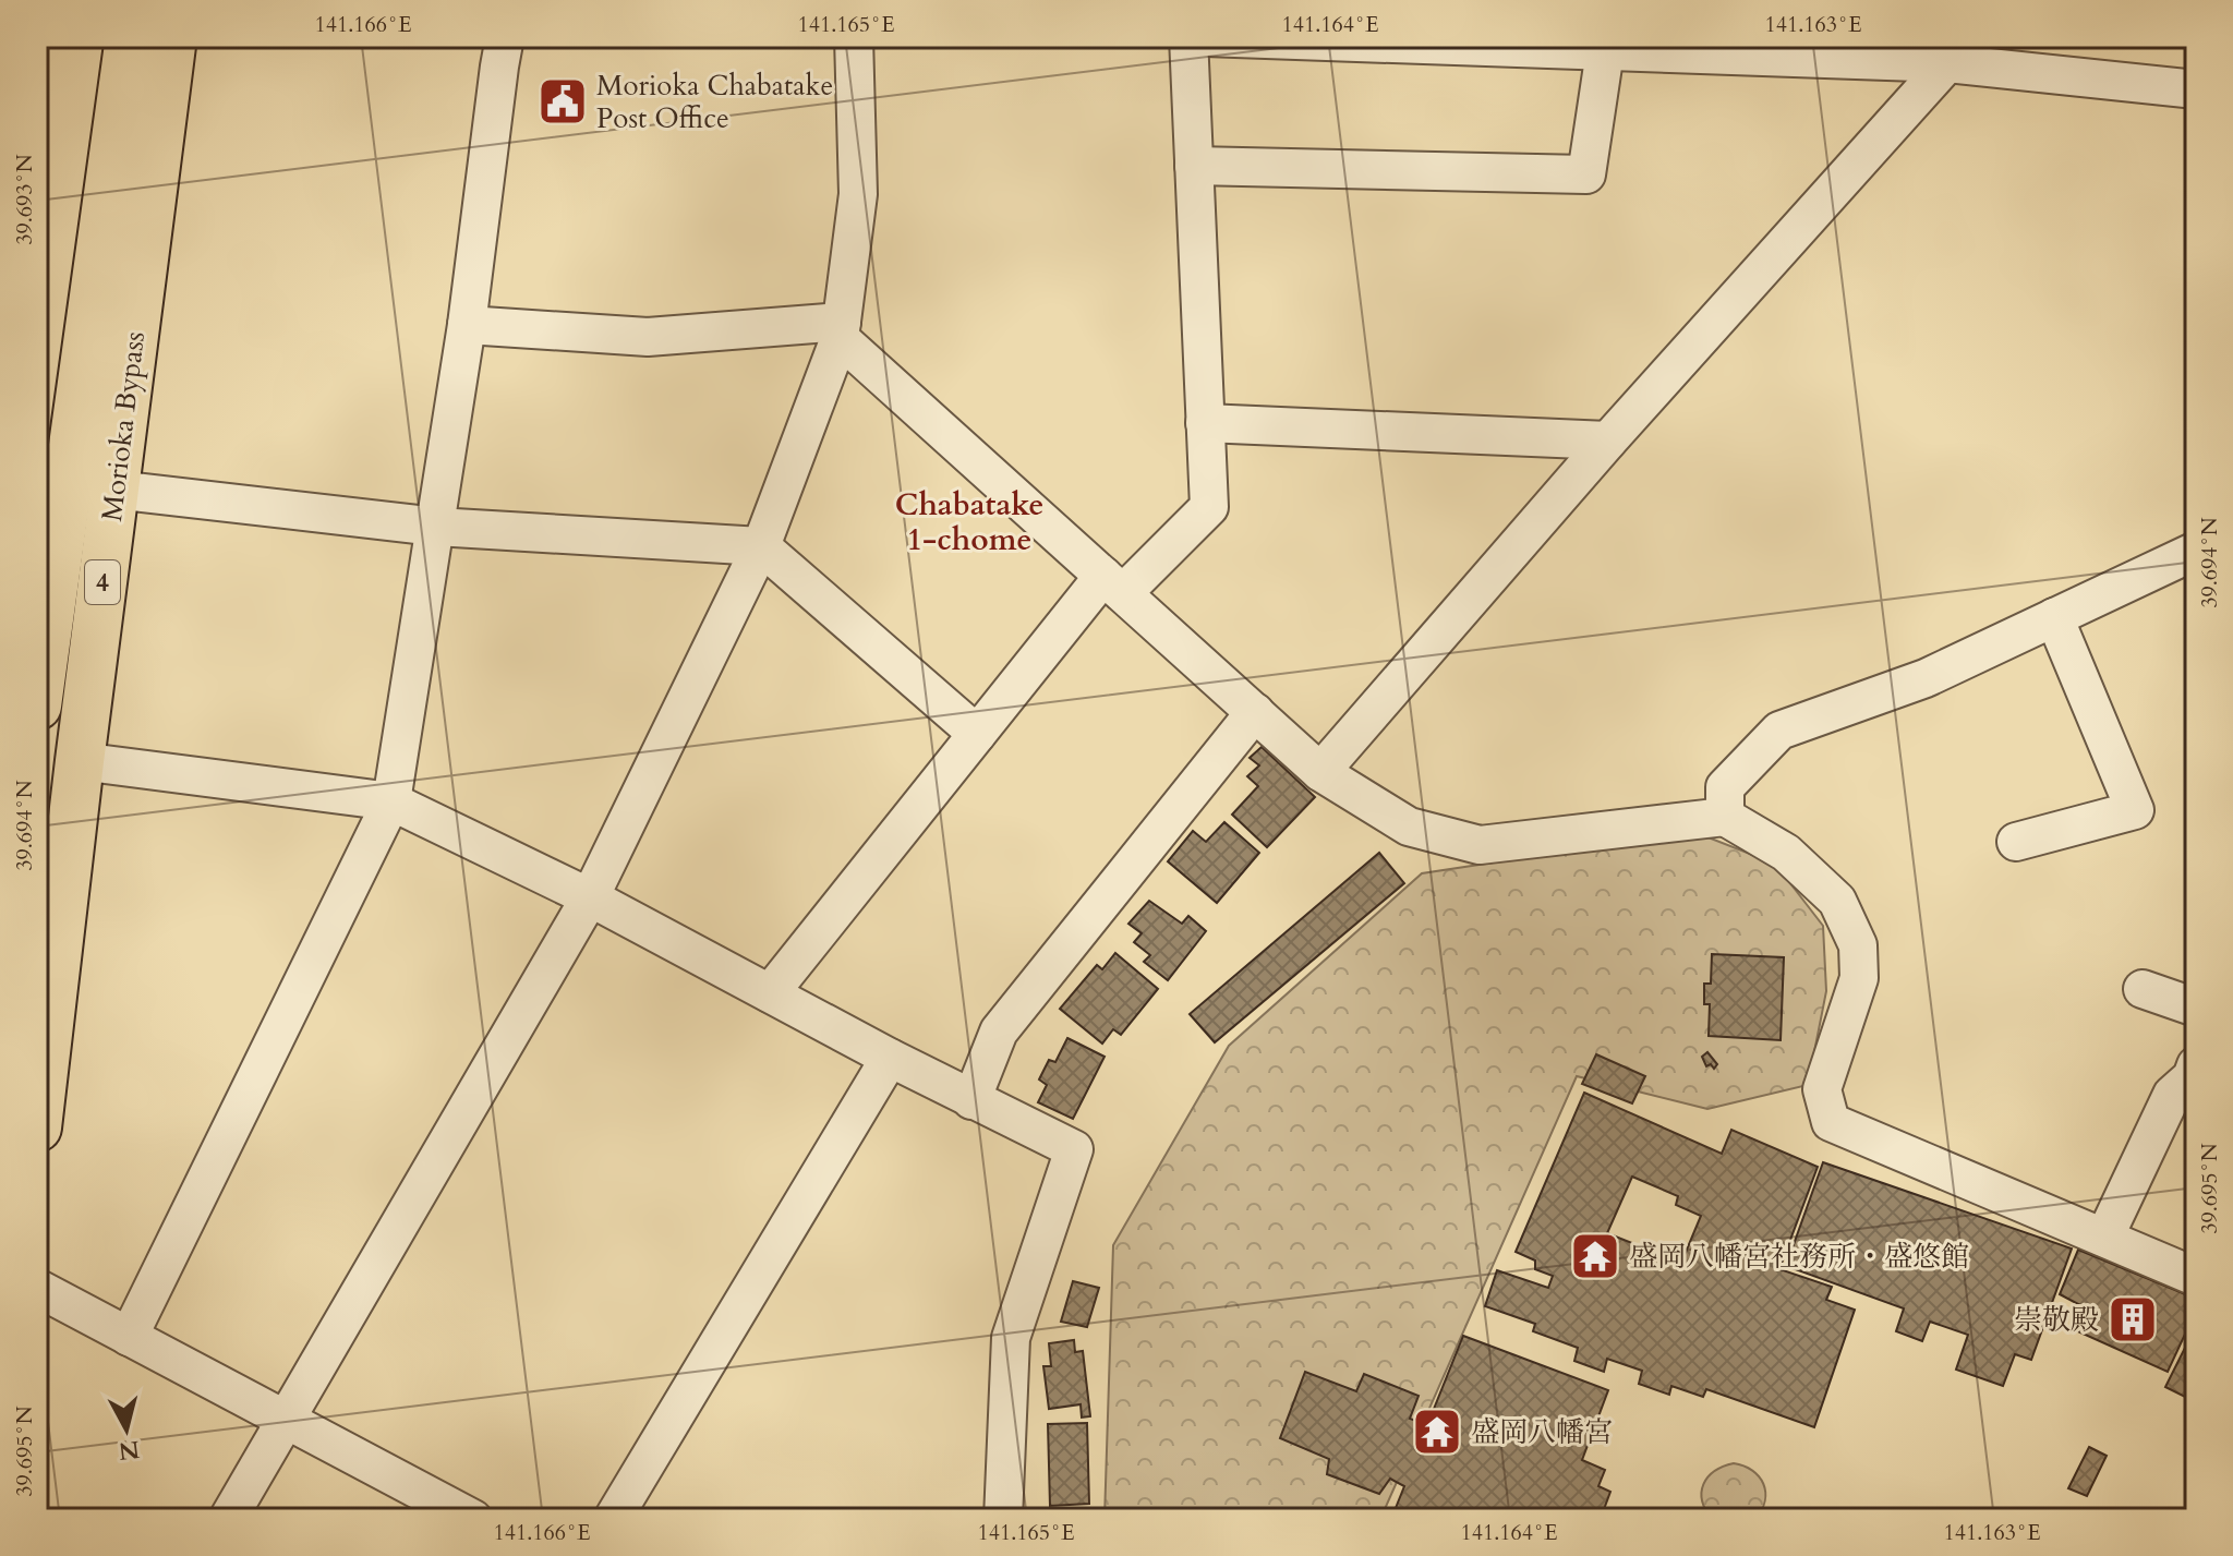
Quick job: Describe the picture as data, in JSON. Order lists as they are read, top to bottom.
{
  "streets": {
    "highway": ["Morioka Bypass", "4"]
  },
  "districts": ["Chabatake 1-chome"],
  "places": {
    "public building": ["Morioka Chabatake Post Office"],
    "temple": ["盛岡八幡宮社務所・盛悠館", "盛岡八幡宮"],
    "building": ["崇敬殿"]
  },
  "north": "bottom",
  "coordinates": [
    "141.166°E",
    "141.165°E",
    "141.164°E",
    "141.163°E",
    "39.693°N",
    "39.694°N",
    "39.695°N"
  ]
}
